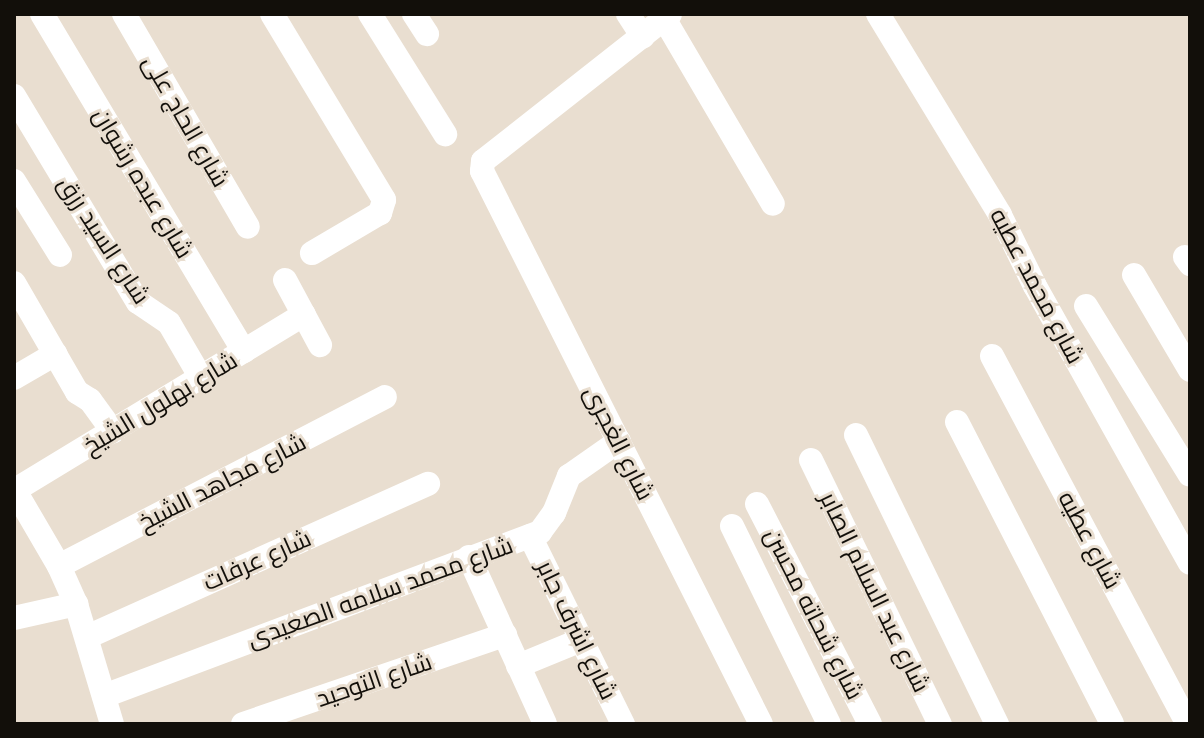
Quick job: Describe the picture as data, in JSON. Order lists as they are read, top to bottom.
{
  "streets": {
    "street": [
      "شارع الحاج على",
      "شارع عبده رشوان",
      "شارع السيد رزق",
      "شارع محمد عطيه",
      "شارع بهلول الشيخ",
      "شارع الغجرى",
      "شارع مجاهد الشيخ",
      "شارع عطيه",
      "شارع عرفات",
      "شارع محمد سلامه الصعيدى",
      "شارع عبد السلام الصابر",
      "شارع شحاته محسن",
      "شارع اشرف جابر",
      "شارع التوحيد"
    ]
  },
  "crossings": [
    ["شارع عبده رشوان", "شارع بهلول الشيخ"],
    ["شارع السيد رزق", "شارع بهلول الشيخ"],
    ["شارع الغجرى", "شارع محمد سلامه الصعيدى"],
    ["شارع محمد سلامه الصعيدى", "شارع اشرف جابر"]
  ]
}
